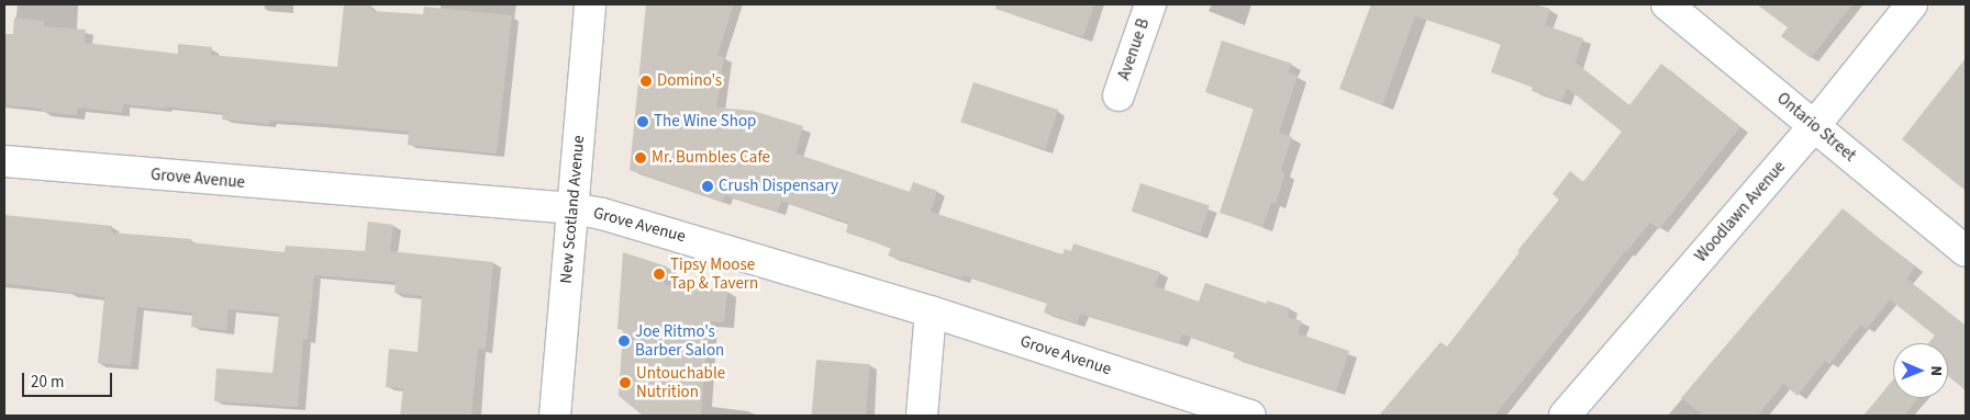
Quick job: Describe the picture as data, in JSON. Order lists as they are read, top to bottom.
{
  "streets": {
    "street": [
      "Avenue B",
      "Ontario Street",
      "Grove Avenue",
      "New Scotland Avenue",
      "Woodlawn Avenue"
    ]
  },
  "crossings": [
    ["Ontario Street", "Woodlawn Avenue"],
    ["Grove Avenue", "New Scotland Avenue"]
  ],
  "places": [
    "Domino's",
    "The Wine Shop",
    "Mr. Bumbles Cafe",
    "Crush Dispensary",
    "Tipsy Moose Tap & Tavern",
    "Joe Ritmo's Barber Salon",
    "Untouchable Nutrition"
  ],
  "scale_bar": "20 m",
  "north": "right"
}
